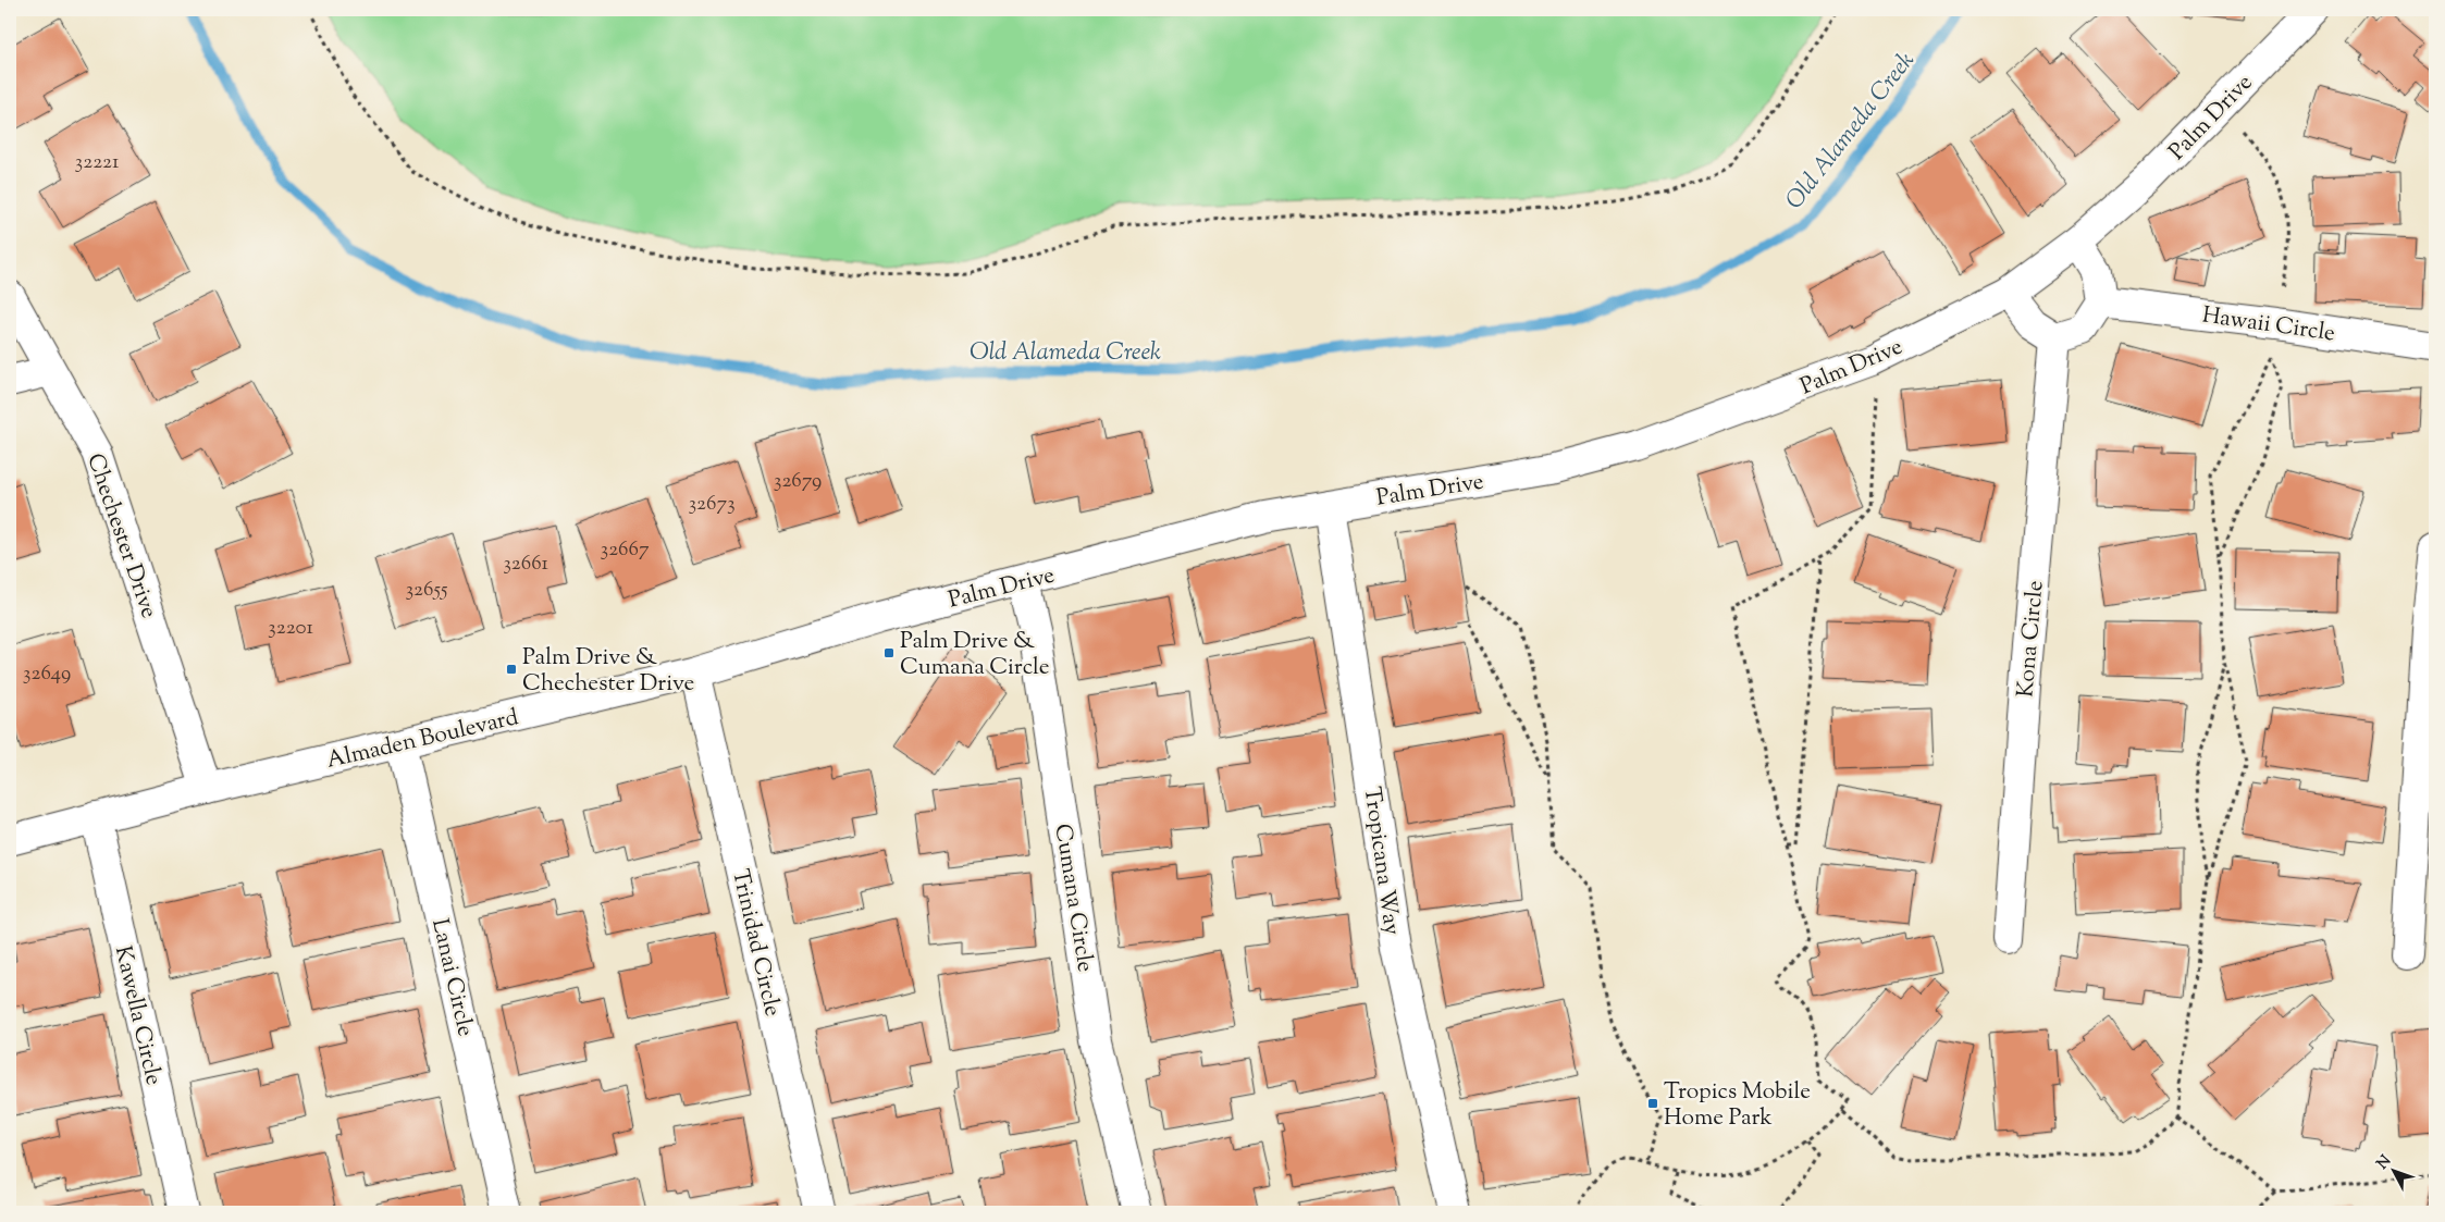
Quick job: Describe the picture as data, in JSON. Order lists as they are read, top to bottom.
{
  "streets": {
    "street": [
      "Palm Drive",
      "Hawaii Circle",
      "Chechester Drive",
      "Kona Circle",
      "Almaden Boulevard",
      "Tropicana Way",
      "Cumana Circle",
      "Trinidad Circle",
      "Lanai Circle",
      "Kawella Circle"
    ]
  },
  "crossings": [
    ["Palm Drive", "Almaden Boulevard"],
    ["Palm Drive", "Tropicana Way"],
    ["Palm Drive", "Cumana Circle"],
    ["Chechester Drive", "Almaden Boulevard"],
    ["Almaden Boulevard", "Trinidad Circle"],
    ["Almaden Boulevard", "Lanai Circle"],
    ["Almaden Boulevard", "Kawella Circle"]
  ],
  "water": ["Old Alameda Creek"],
  "places": {
    "transit": ["Palm Drive & Cumana Circle", "Palm Drive & Chechester Drive", "Tropics Mobile Home Park"]
  },
  "house_numbers": [
    "32221",
    "32679",
    "32673",
    "32667",
    "32661",
    "32655",
    "32201",
    "32649"
  ],
  "north": "top left"
}
